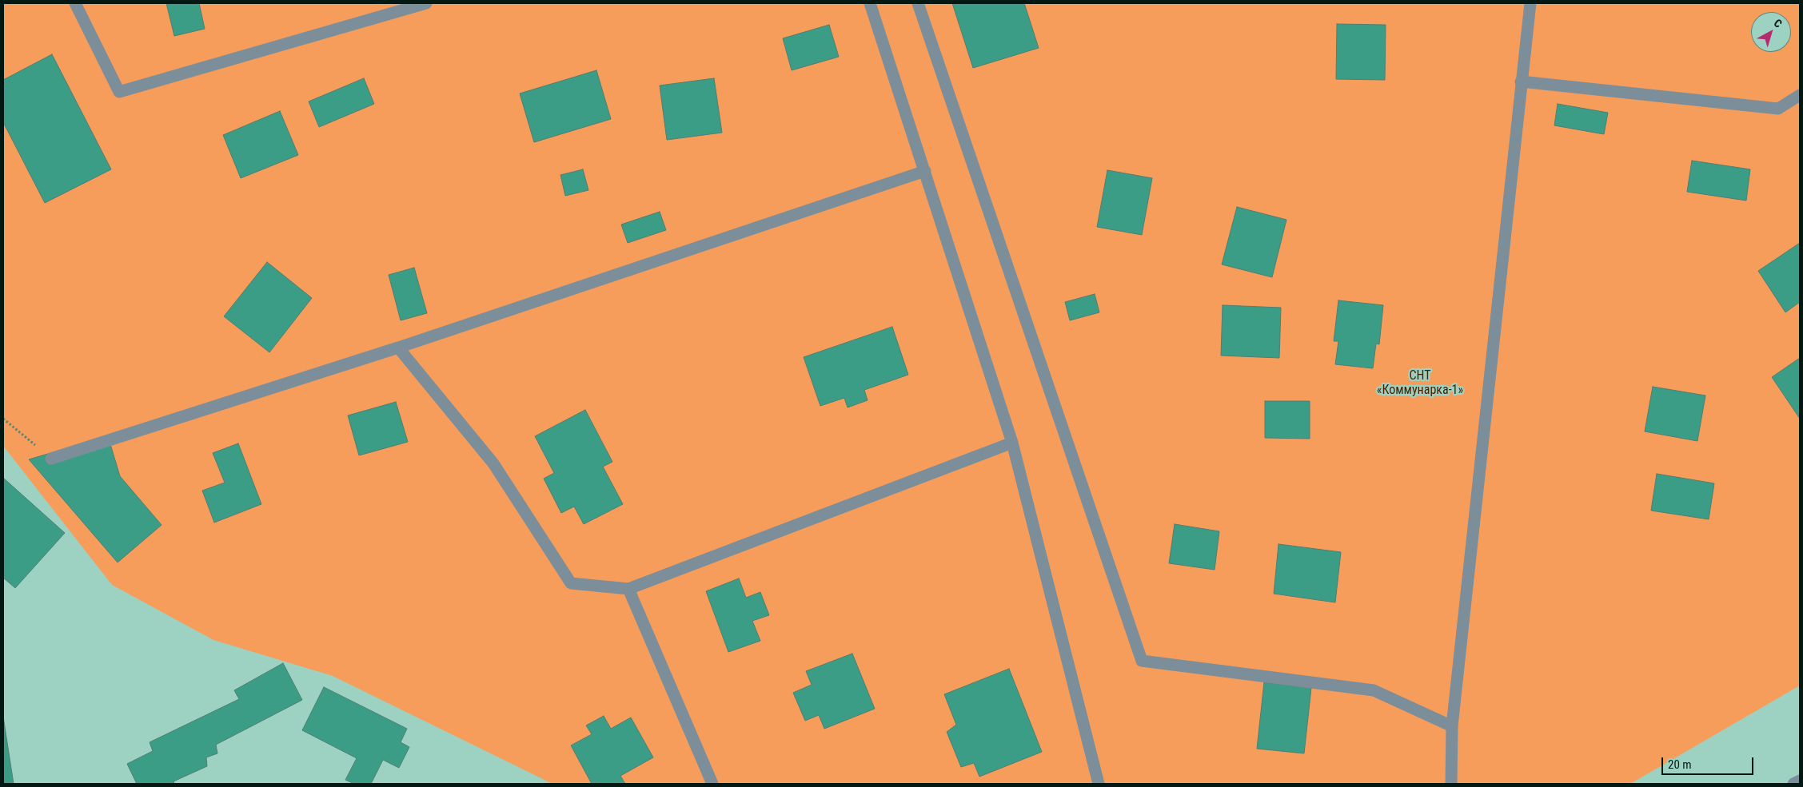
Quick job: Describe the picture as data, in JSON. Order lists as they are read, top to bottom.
{
  "parks": ["СНТ «Коммунарка-1»"],
  "scale_bar": "20 m",
  "north": "top right"
}
